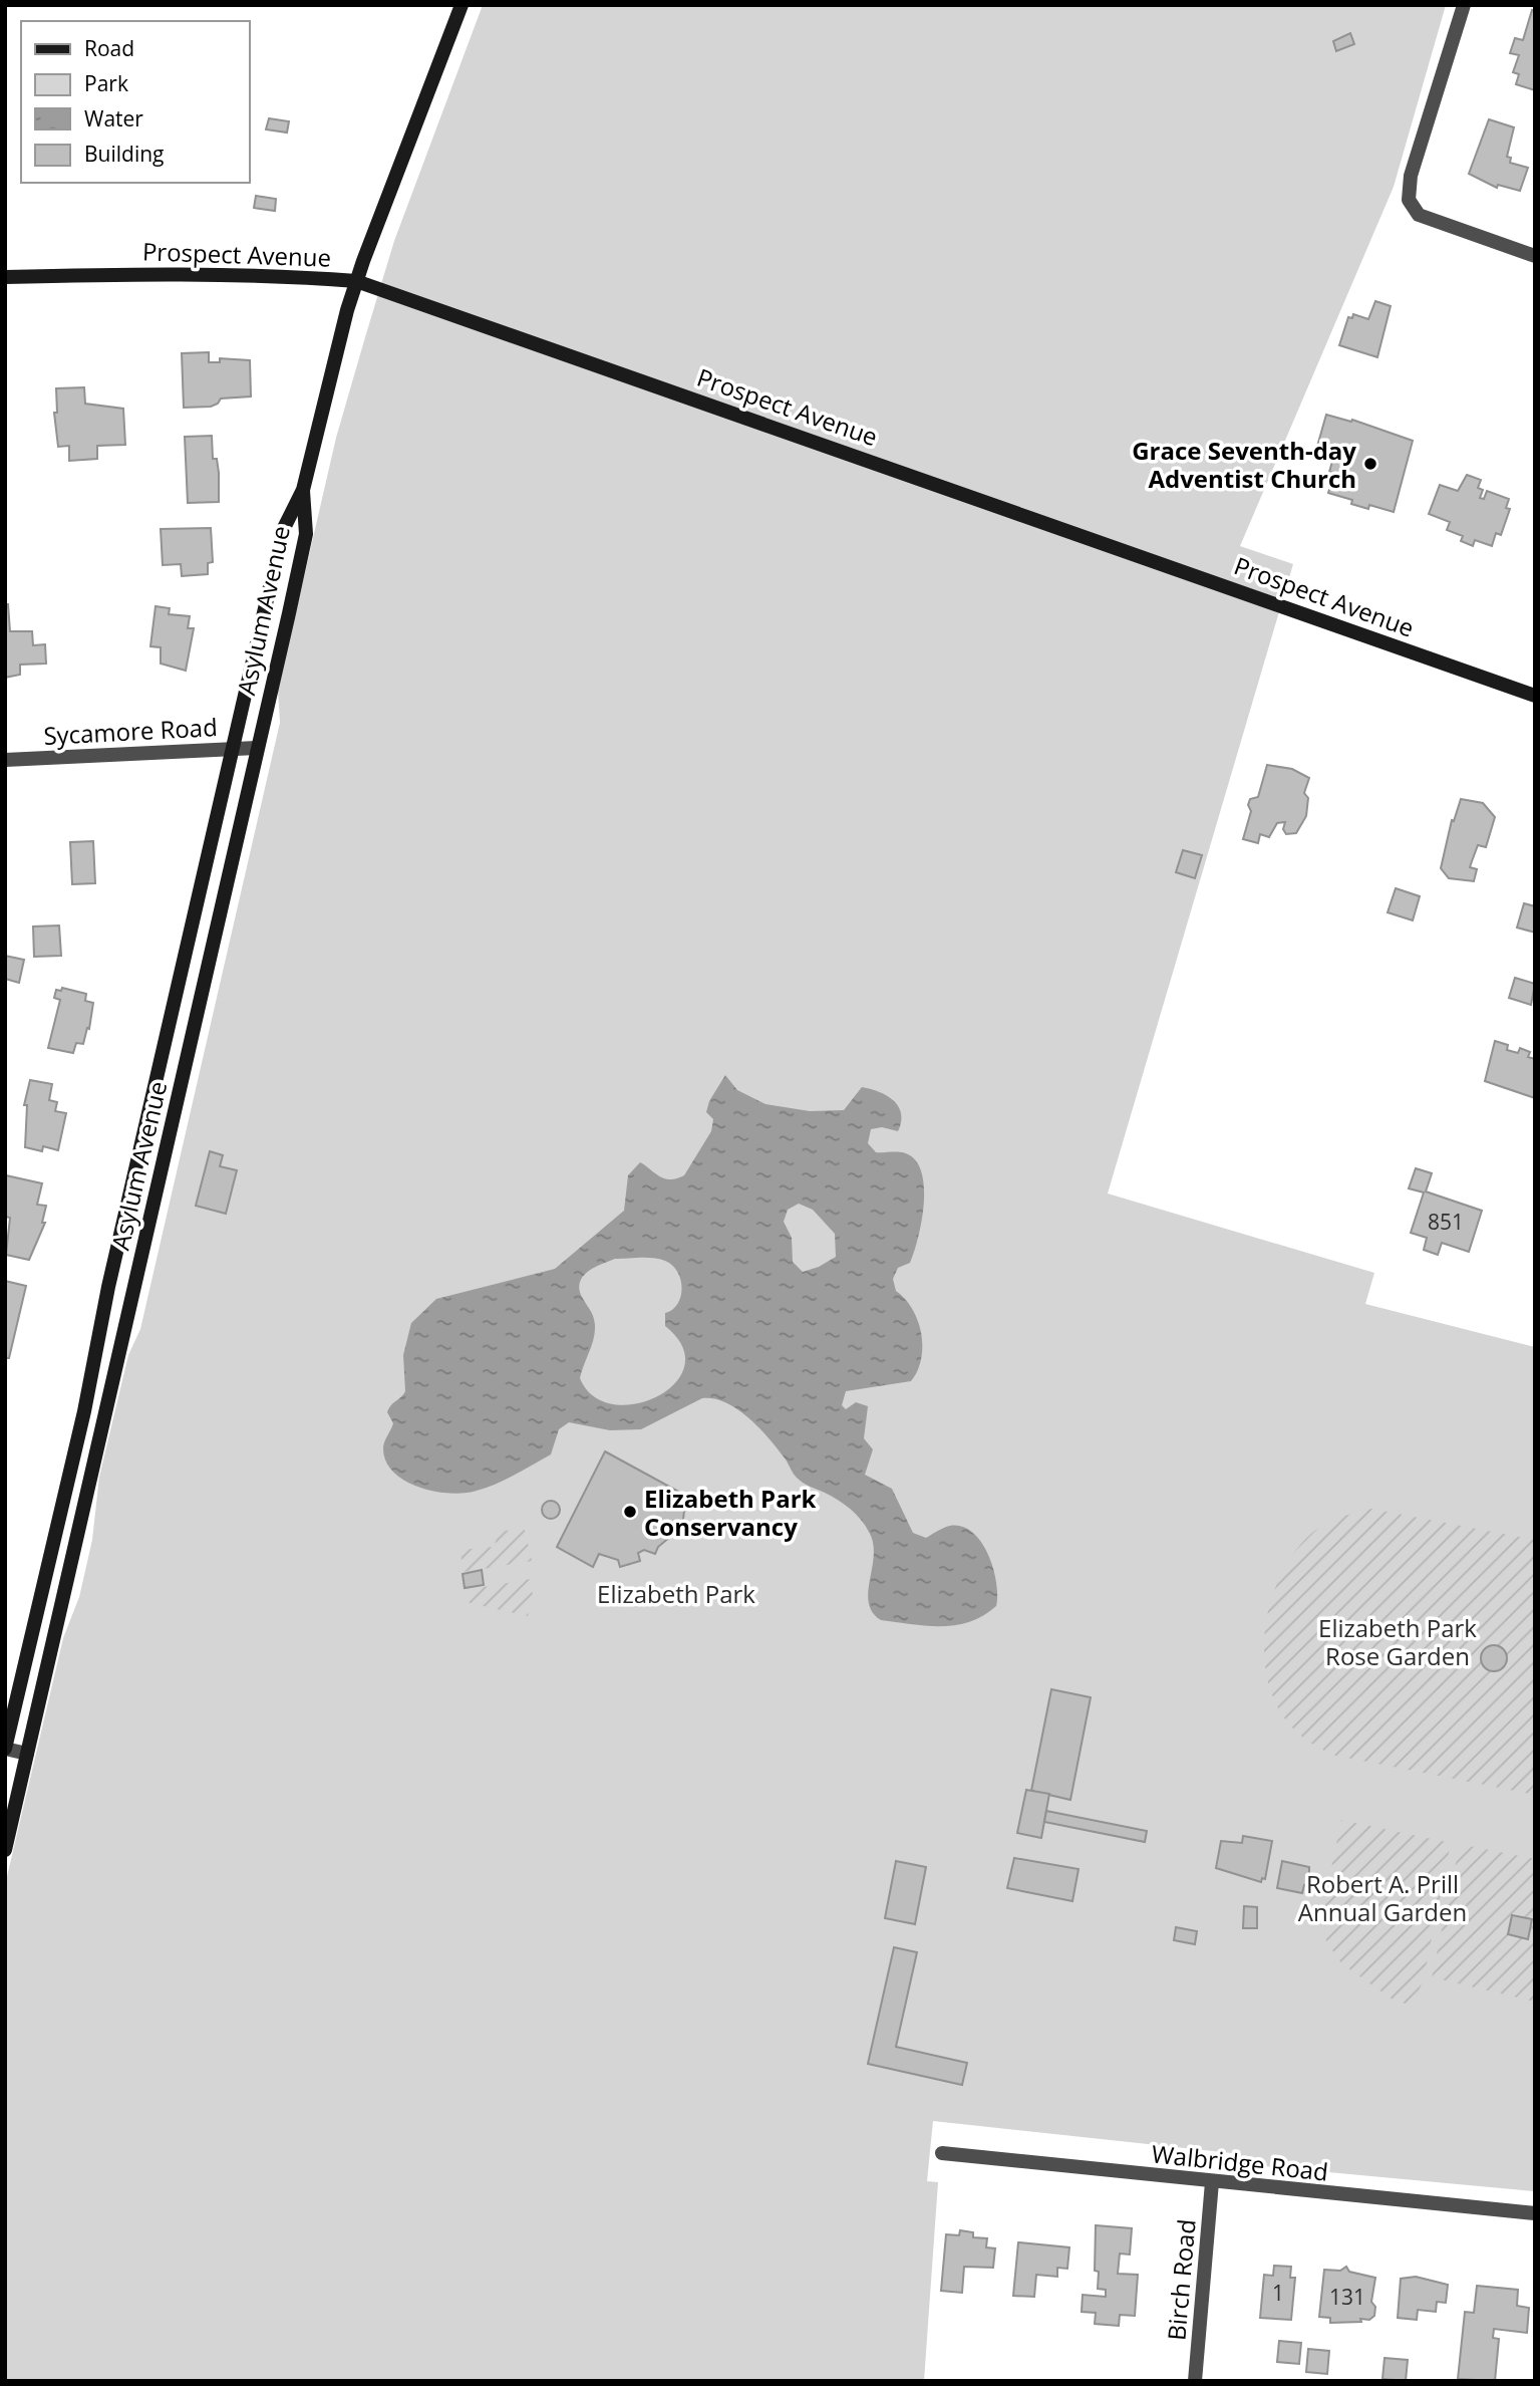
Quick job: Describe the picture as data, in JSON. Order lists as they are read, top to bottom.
{
  "streets": {
    "main road": ["Prospect Avenue", "Asylum Avenue"],
    "street": ["Sycamore Road", "Walbridge Road", "Birch Road"]
  },
  "crossings": [
    ["Prospect Avenue", "Asylum Avenue"],
    ["Asylum Avenue", "Sycamore Road"],
    ["Walbridge Road", "Birch Road"]
  ],
  "parks": ["Elizabeth Park", "Elizabeth Park Rose Garden", "Robert A. Prill Annual Garden"],
  "places": ["Grace Seventh-day Adventist Church", "Elizabeth Park Conservancy"],
  "house_numbers": ["851", "1", "131"],
  "legend": [
    "Road",
    "Park",
    "Water",
    "Building"
  ]
}
